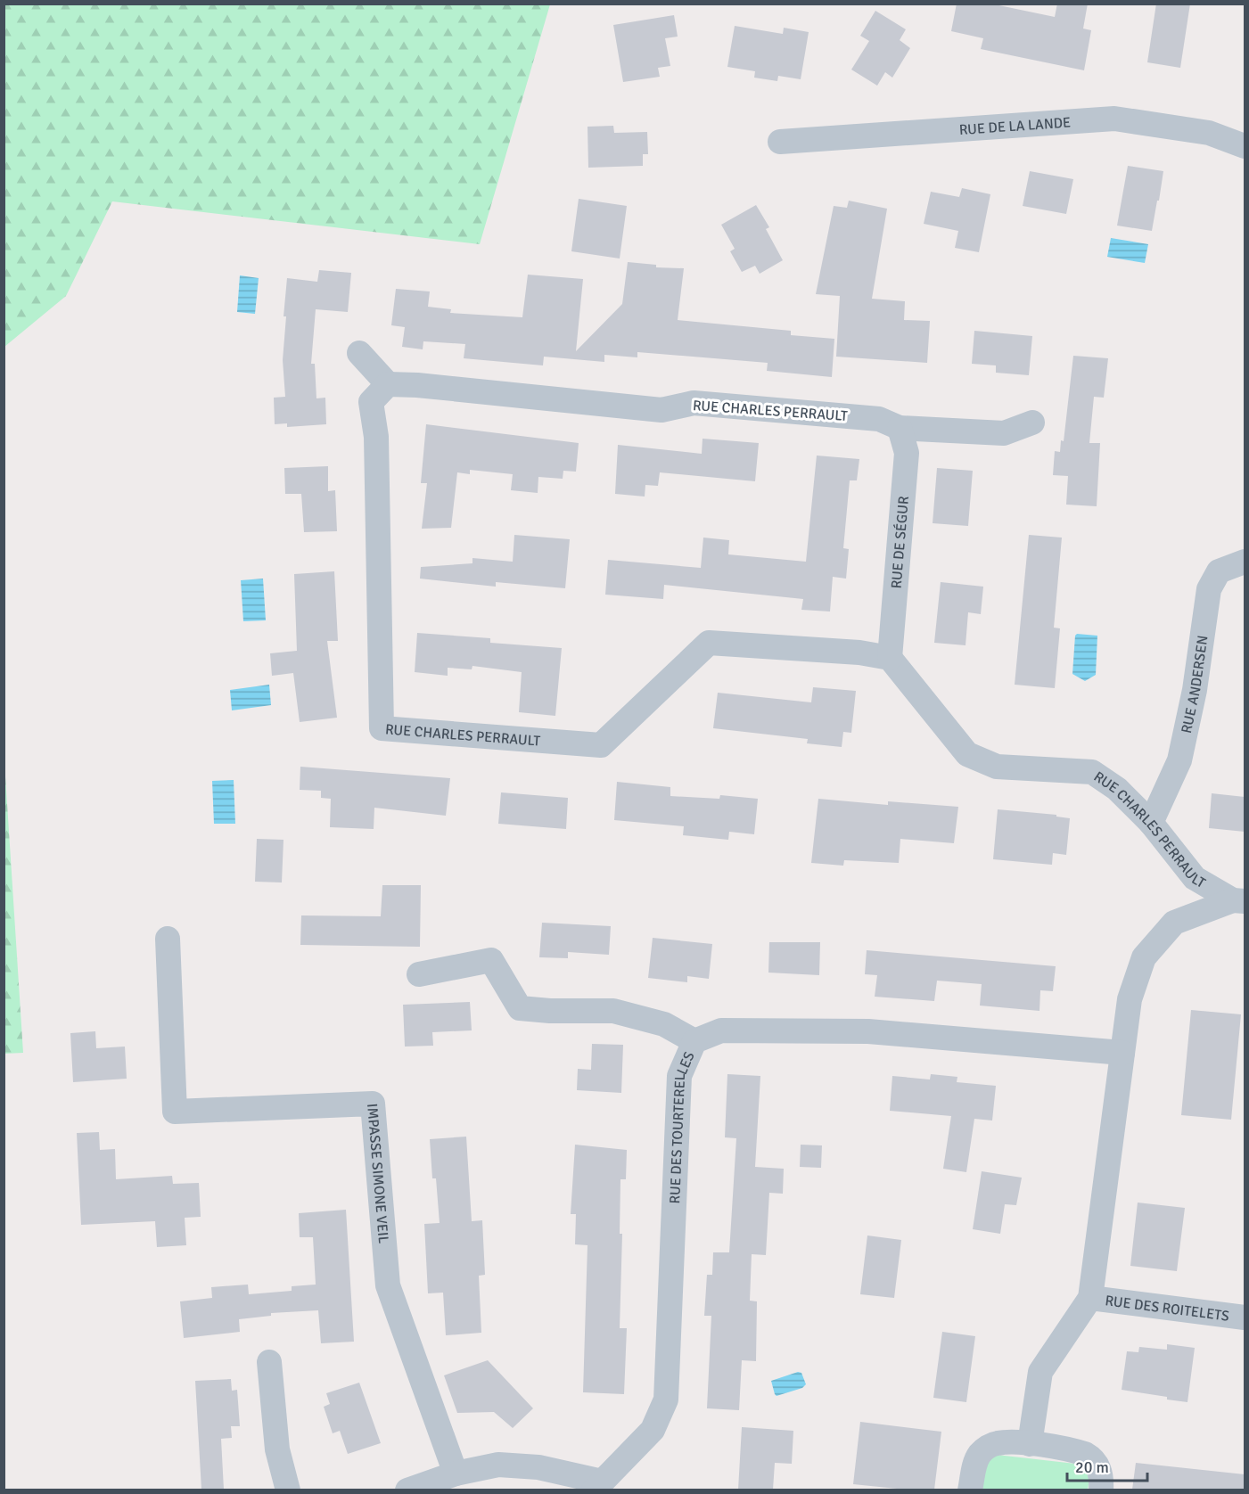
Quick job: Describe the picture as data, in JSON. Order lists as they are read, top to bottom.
{
  "streets": {
    "street": [
      "RUE DE LA LANDE",
      "RUE CHARLES PERRAULT",
      "RUE DE SÉGUR",
      "RUE ANDERSEN",
      "RUE DES TOURTERELLES",
      "IMPASSE SIMONE VEIL",
      "RUE DES ROITELETS"
    ]
  },
  "crossings": [
    ["RUE CHARLES PERRAULT", "RUE DE SÉGUR"],
    ["RUE CHARLES PERRAULT", "RUE ANDERSEN"]
  ],
  "scale_bar": "20 m"
}
